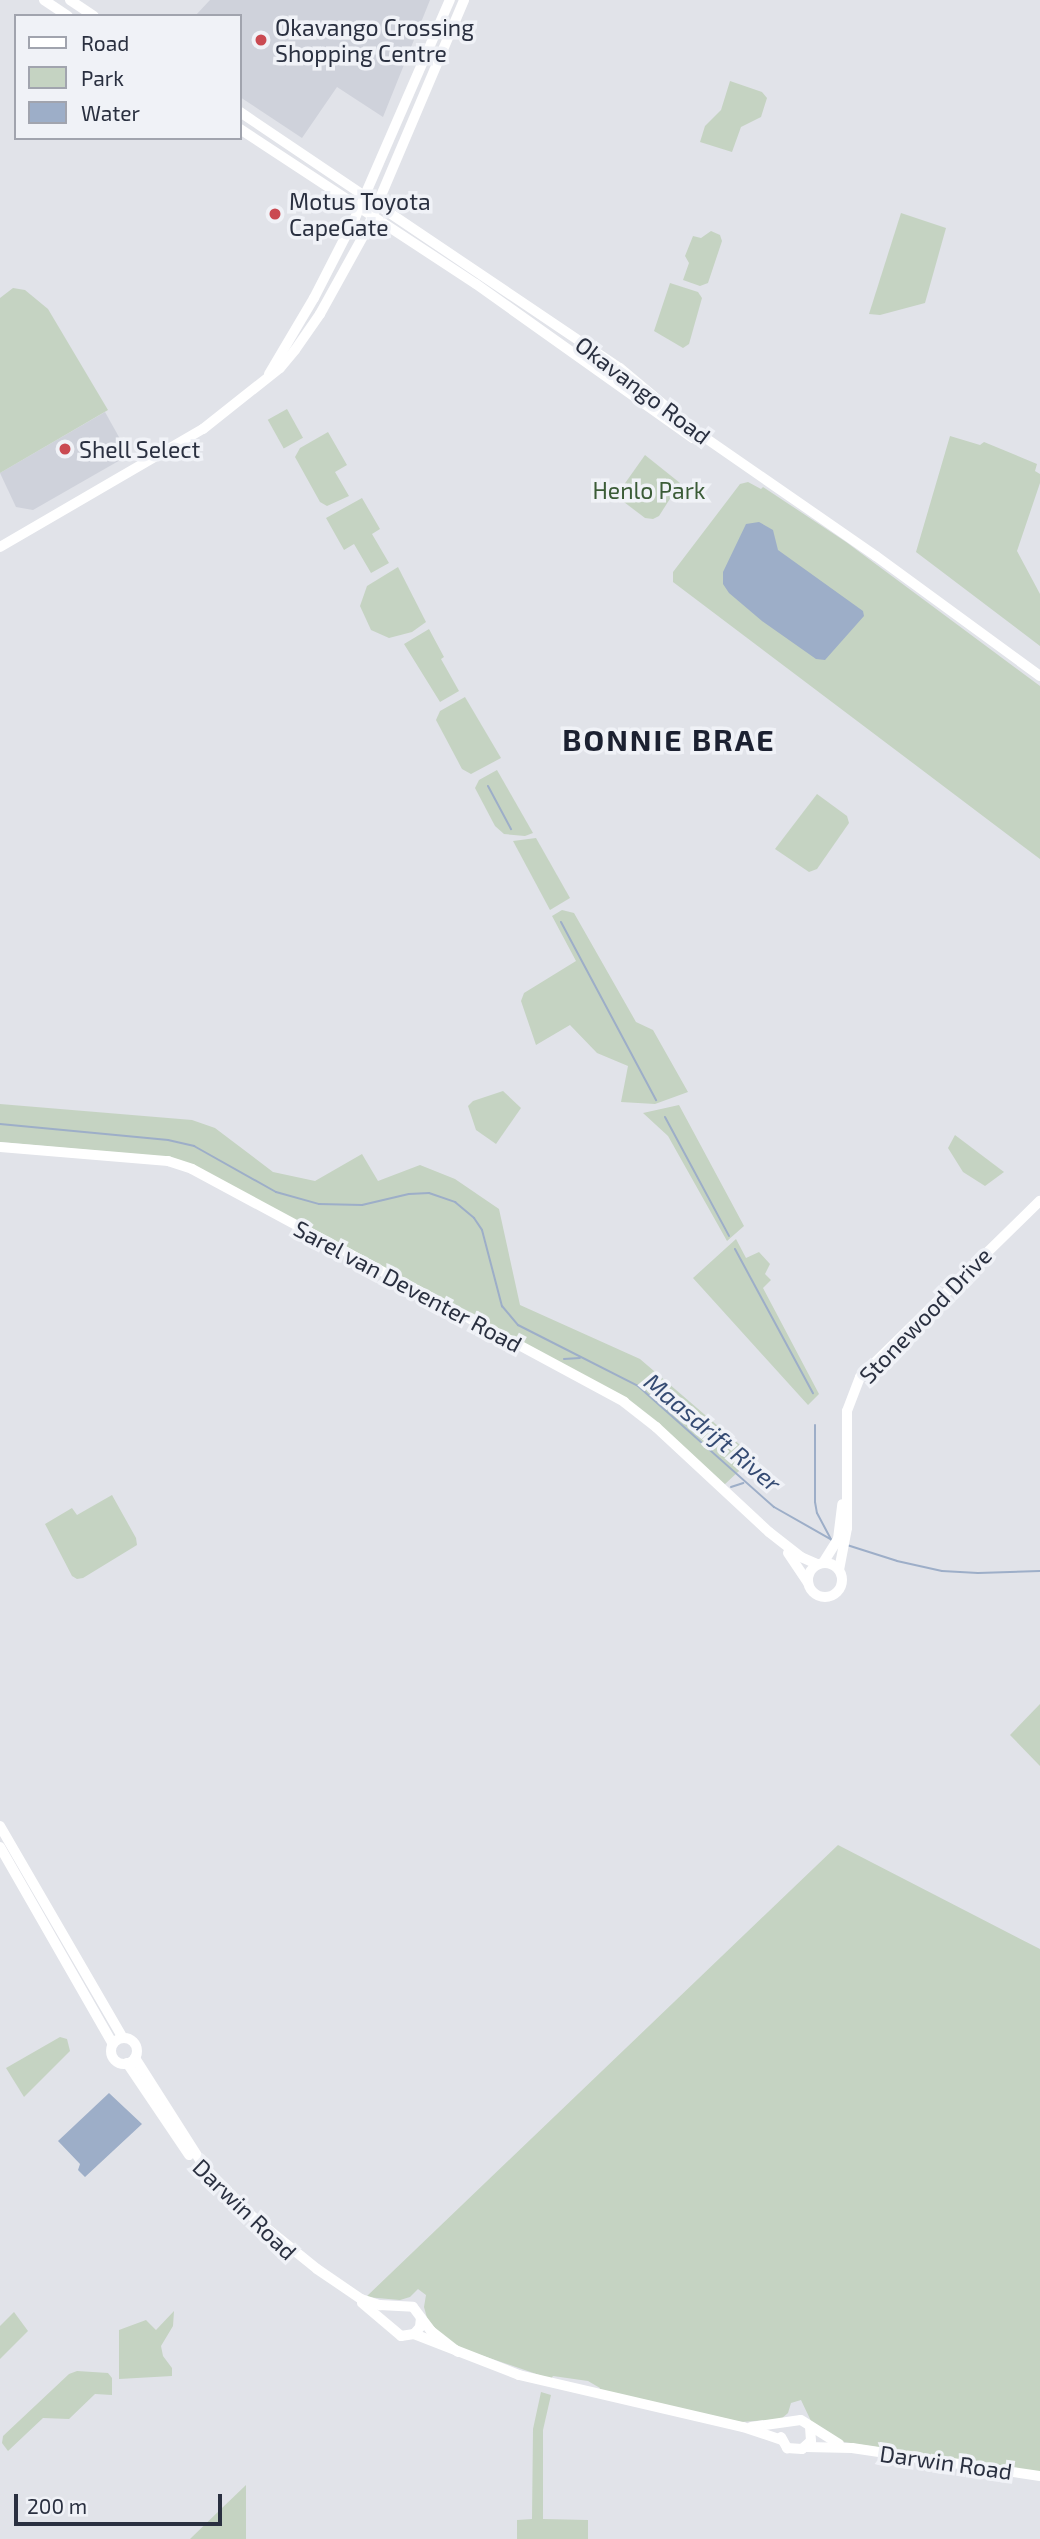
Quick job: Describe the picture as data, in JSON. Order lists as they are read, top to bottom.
{
  "streets": {
    "street": [
      "Okavango Road",
      "Sarel van Deventer Road",
      "Stonewood Drive",
      "Darwin Road"
    ]
  },
  "crossings": [
    ["Sarel van Deventer Road", "Stonewood Drive"]
  ],
  "districts": ["BONNIE BRAE"],
  "water": ["Maasdrift River"],
  "parks": ["Henlo Park"],
  "places": ["Okavango Crossing Shopping Centre", "Motus Toyota CapeGate", "Shell Select"],
  "legend": ["Road", "Park", "Water"],
  "scale_bar": "200 m"
}
